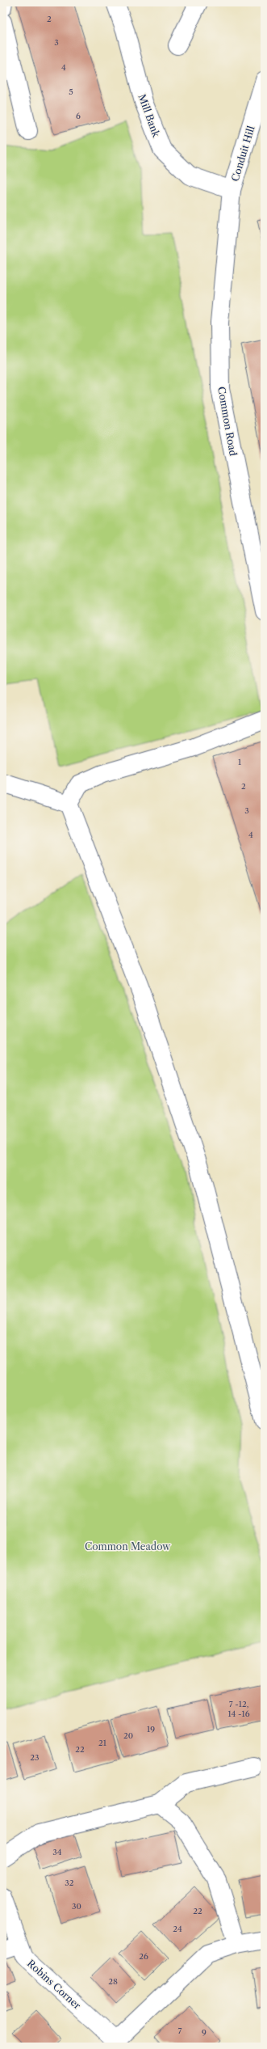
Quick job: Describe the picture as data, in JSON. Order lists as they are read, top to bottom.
{
  "streets": {
    "street": [
      "Mill Bank",
      "Conduit Hill",
      "Common Road",
      "Robins Corner"
    ]
  },
  "crossings": [
    ["Mill Bank", "Conduit Hill"],
    ["Mill Bank", "Common Road"],
    ["Conduit Hill", "Common Road"]
  ],
  "parks": ["Common Meadow"],
  "house_numbers": [
    "2",
    "3",
    "4",
    "5",
    "6",
    "1",
    "2",
    "3",
    "4",
    "7 -12, 14 -16",
    "19",
    "20",
    "21",
    "22",
    "23",
    "34",
    "32",
    "30",
    "22",
    "24",
    "26",
    "28",
    "7",
    "9"
  ]
}
